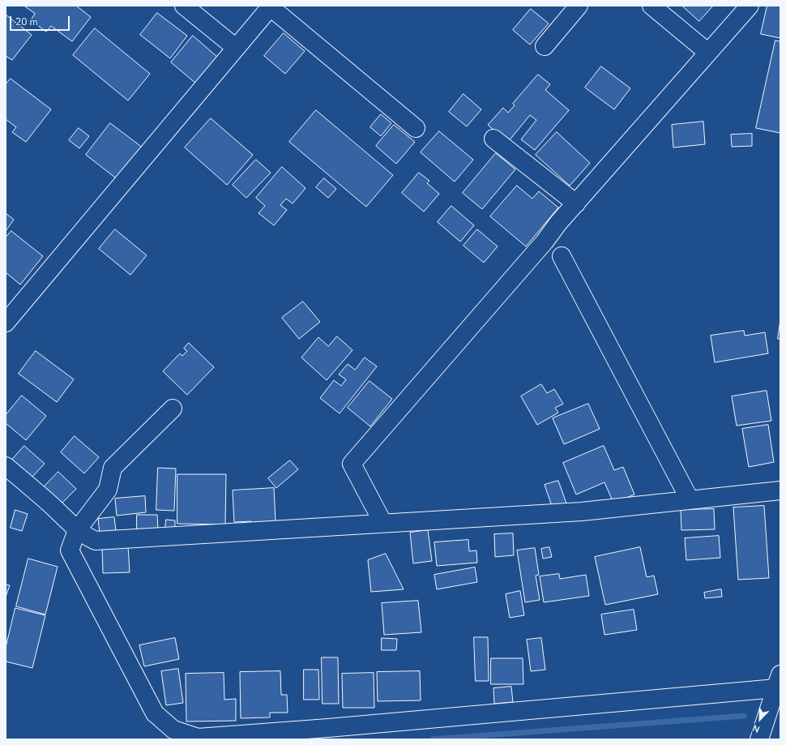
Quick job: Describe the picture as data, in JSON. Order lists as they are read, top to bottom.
{
  "scale_bar": "20 m",
  "north": "bottom left"
}
